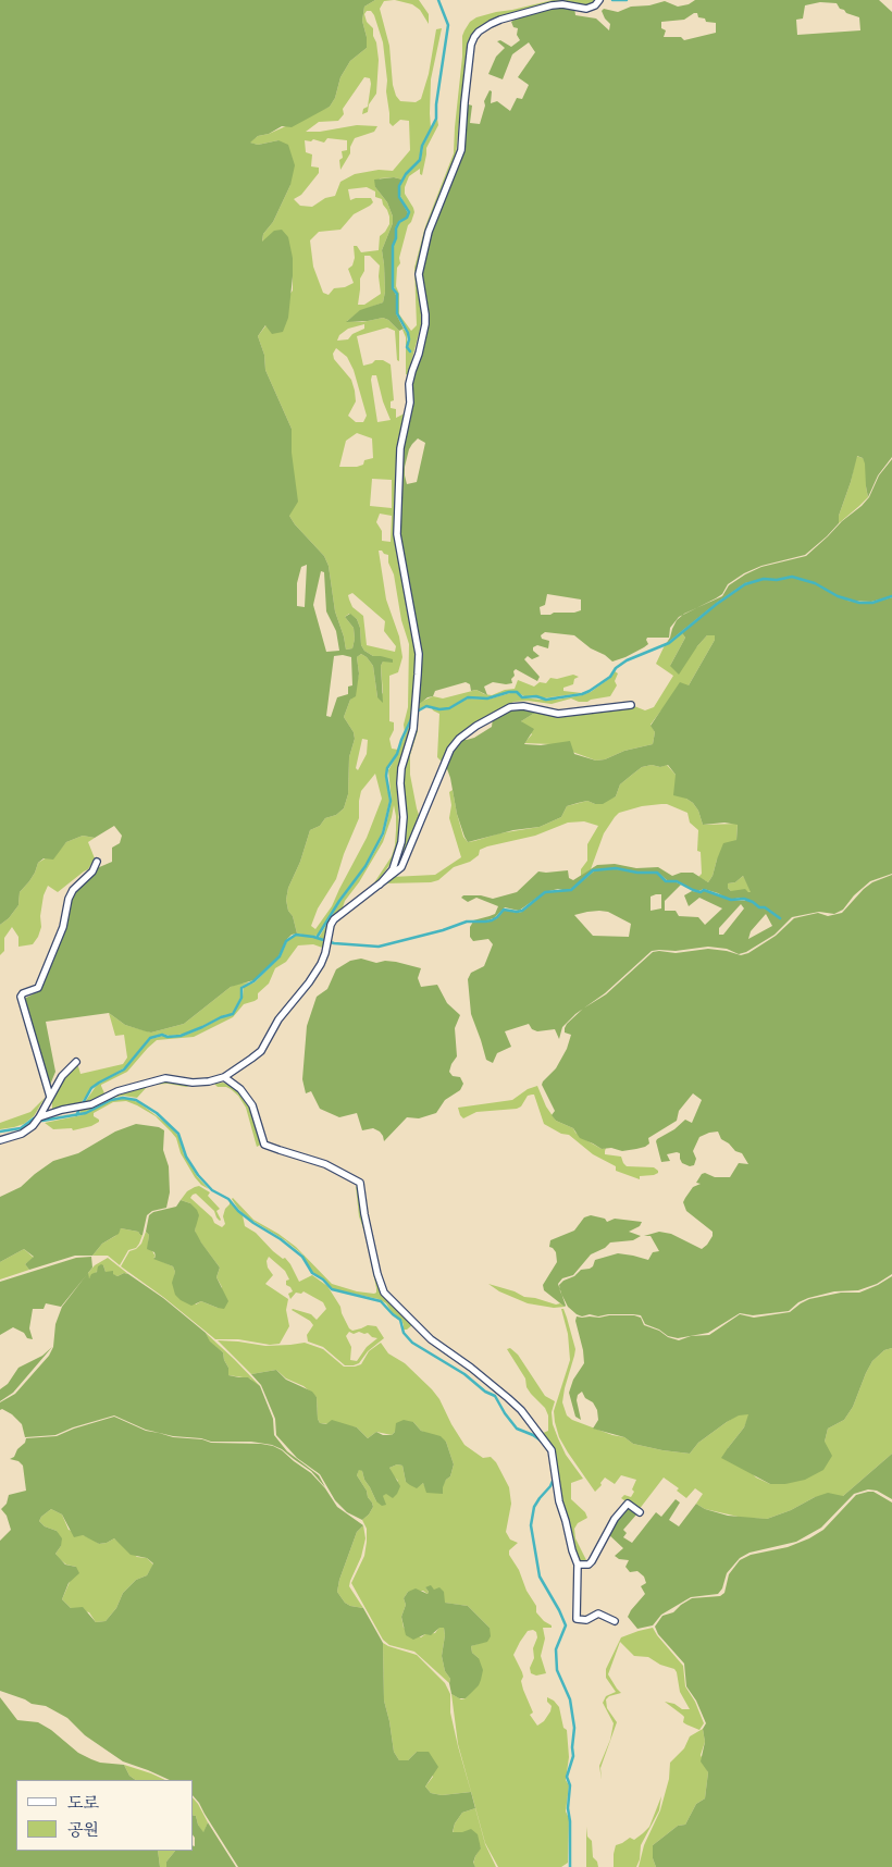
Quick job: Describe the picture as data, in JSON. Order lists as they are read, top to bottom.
{
  "legend": ["도로", "공원"]
}
